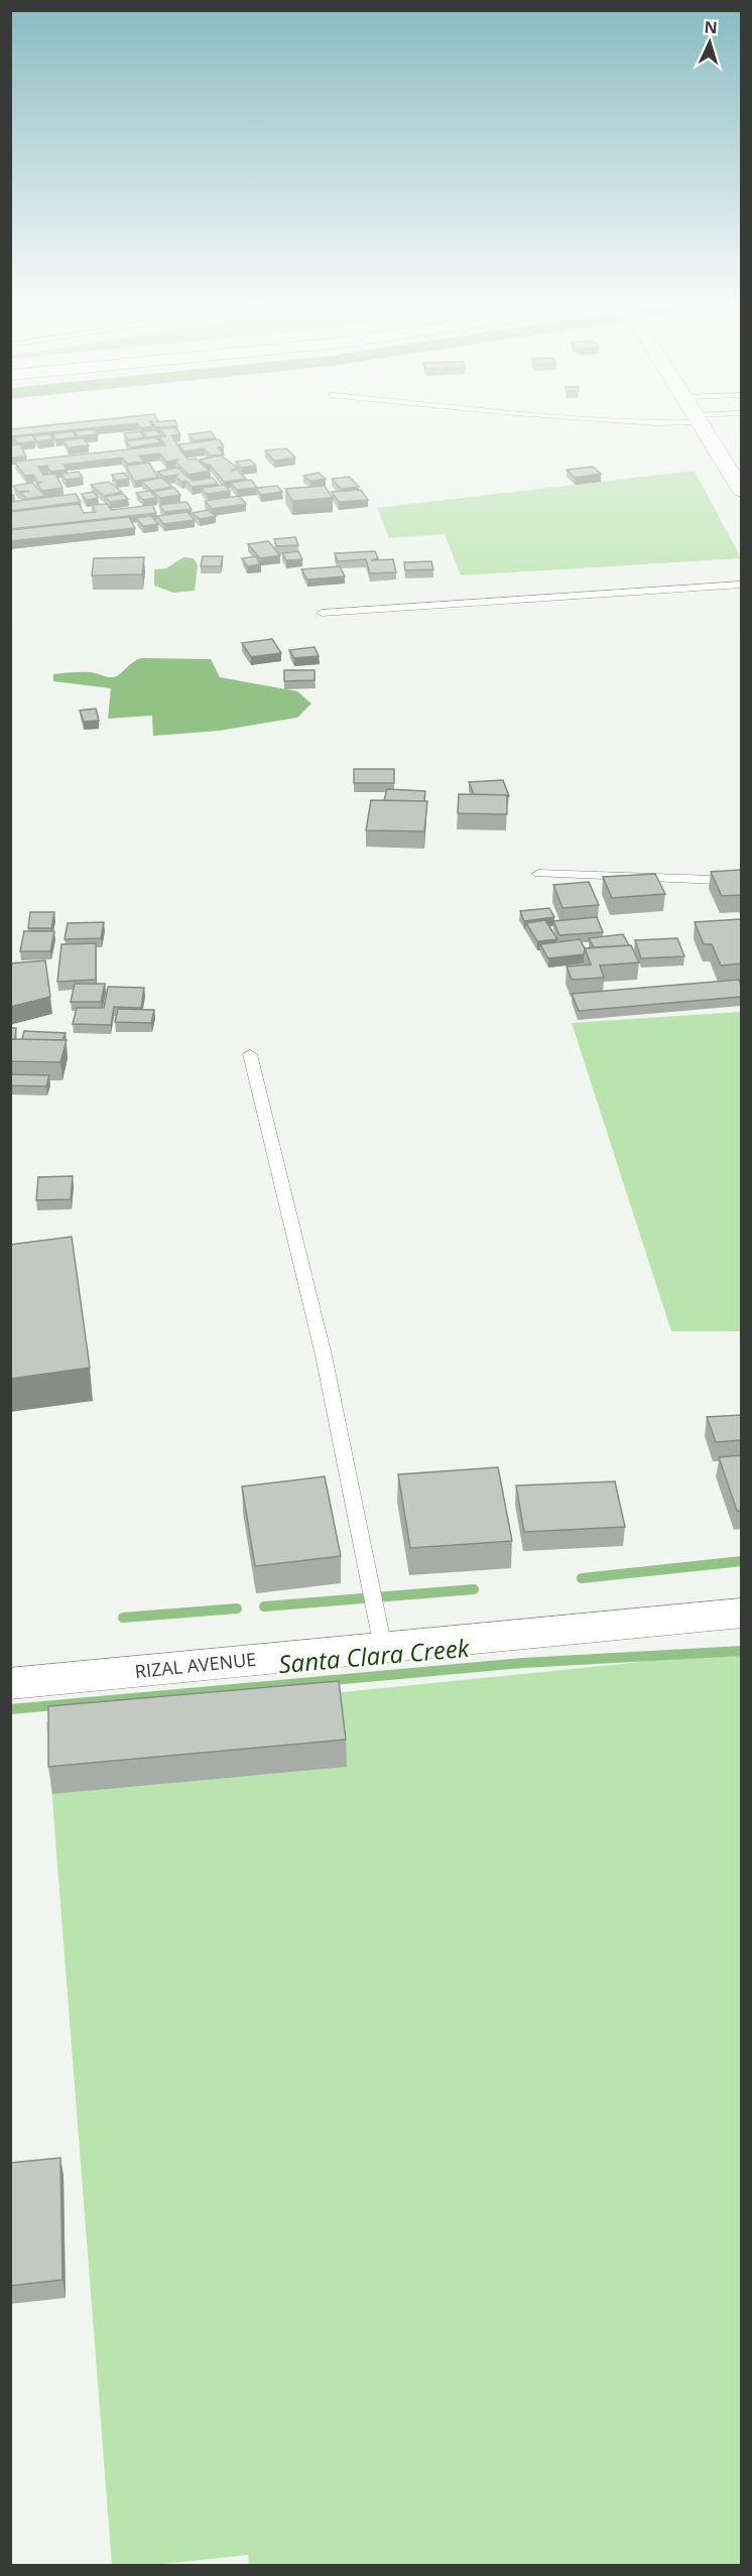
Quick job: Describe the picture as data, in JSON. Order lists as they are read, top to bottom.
{
  "streets": {
    "main road": ["RIZAL AVENUE"]
  },
  "water": ["Santa Clara Creek"],
  "north": "top"
}
